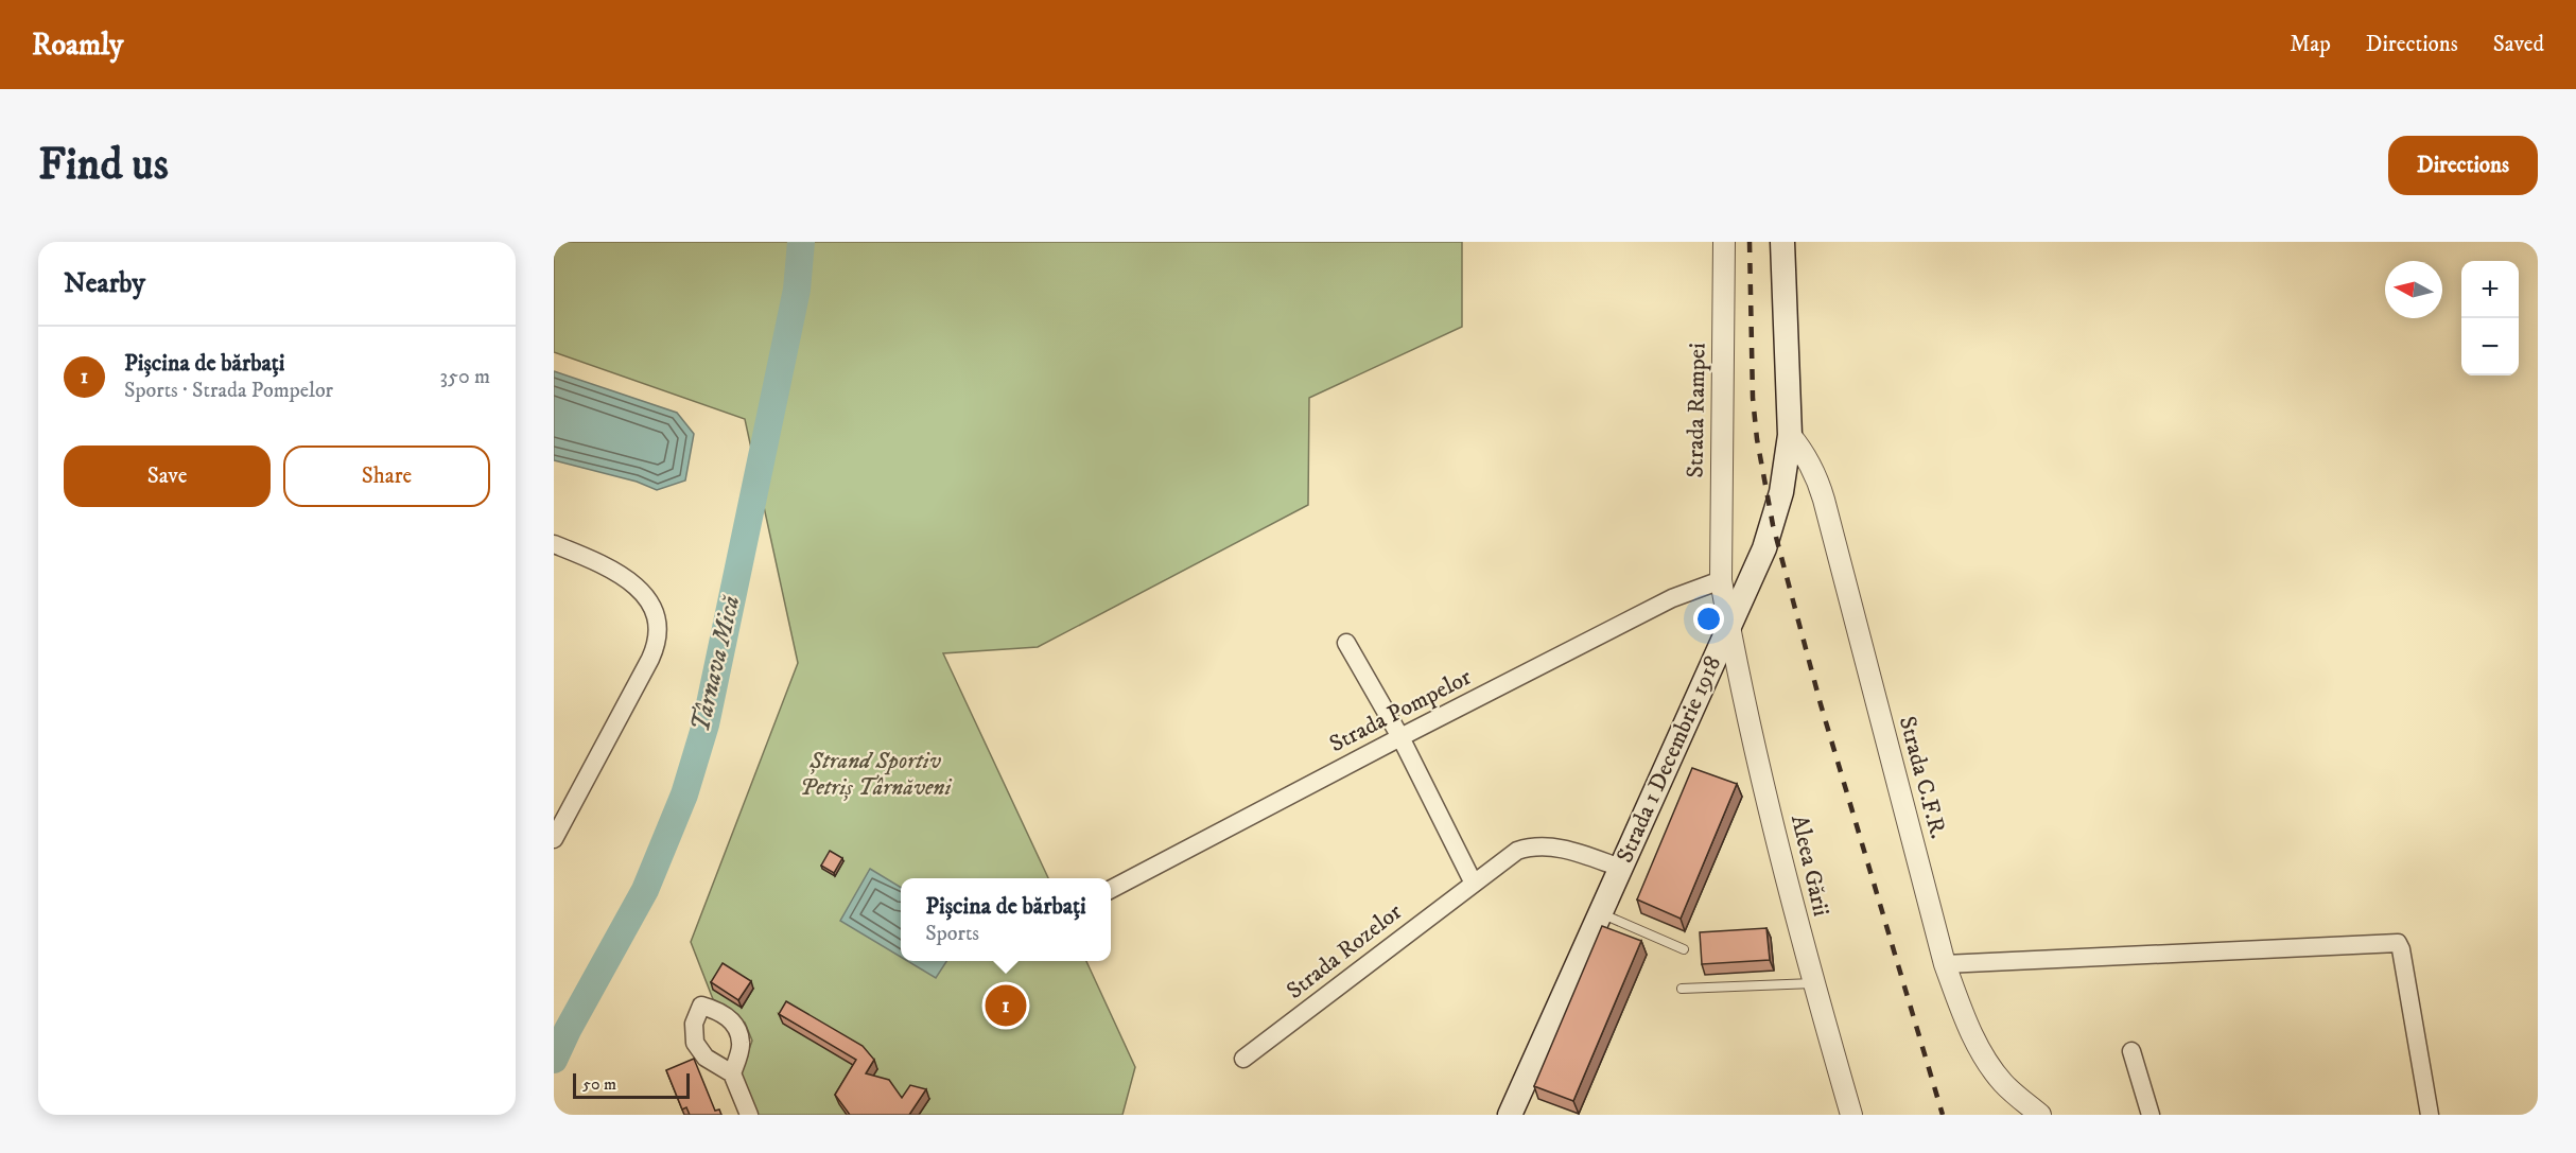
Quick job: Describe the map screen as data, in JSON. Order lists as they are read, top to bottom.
{
  "streets": {
    "main road": ["Strada 1 Decembrie 1918"],
    "street": [
      "Strada Rampei",
      "Strada Pompelor",
      "Strada C.F.R.",
      "Aleea Gării",
      "Strada Rozelor"
    ]
  },
  "crossings": [
    ["Strada Rampei", "Strada Pompelor"],
    ["Strada Rampei", "Strada 1 Decembrie 1918"],
    ["Strada Rampei", "Aleea Gării"],
    ["Strada 1 Decembrie 1918", "Strada C.F.R."],
    ["Strada 1 Decembrie 1918", "Aleea Gării"],
    ["Strada 1 Decembrie 1918", "Strada Rozelor"]
  ],
  "water": ["Târnava Mică"],
  "parks": ["Ștrand Sportiv Petriș Târnăveni"],
  "scale_bar": "50 m",
  "north": "left",
  "page": {
    "header": "Roamly",
    "nav": ["Map", "Directions", "Saved"],
    "buttons": [
      "Directions",
      ["Save", "Share"]
    ],
    "title": "Find us",
    "heading": "Nearby",
    "map_buttons": ["+", "−"],
    "list": [
      {
        "mark": "1",
        "name": "Pișcina de bărbați",
        "note": "Sports · Strada Pompelor",
        "value": "350 m"
      }
    ],
    "popup": ["Pișcina de bărbați", "Sports"],
    "pins": "1",
    "scale": "50 m"
  }
}
